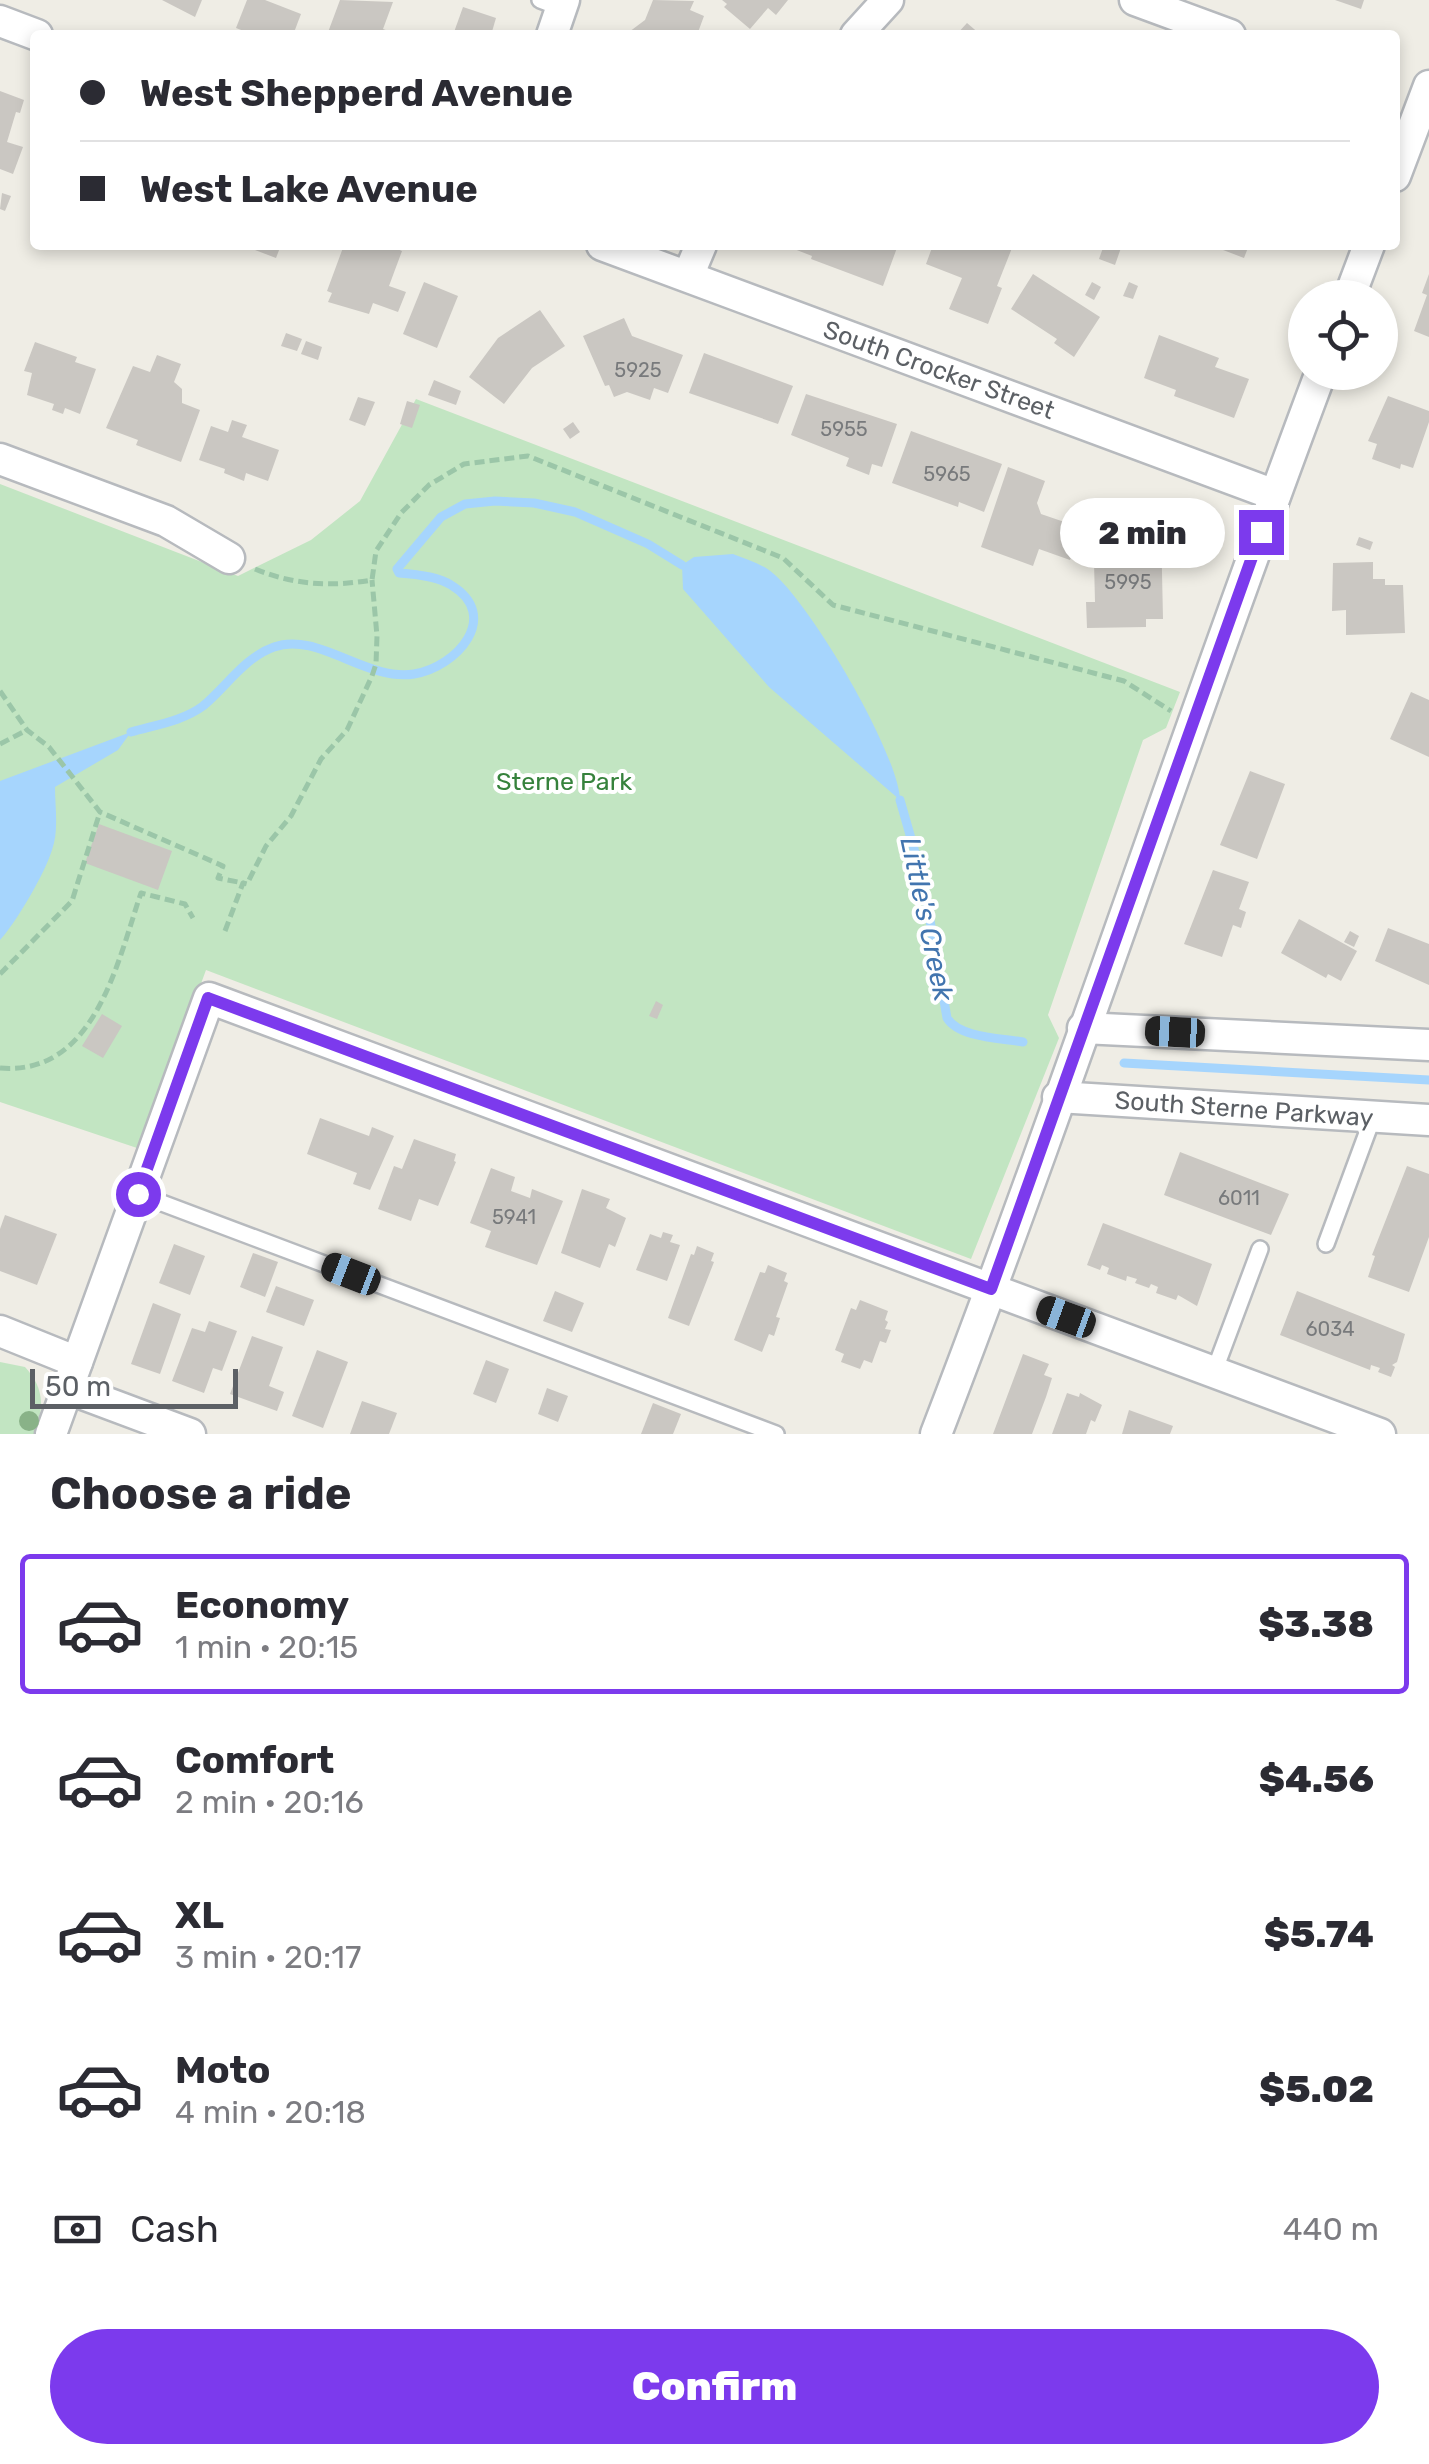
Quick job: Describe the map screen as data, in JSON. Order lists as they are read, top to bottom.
{
  "streets": {
    "street": ["South Crocker Street", "South Sterne Parkway"]
  },
  "water": ["Little's Creek"],
  "parks": ["Sterne Park"],
  "house_numbers": [
    "5925",
    "5955",
    "5965",
    "5995",
    "6011",
    "5941",
    "6034"
  ],
  "scale_bar": "50 m",
  "page": {
    "banner": ["West Shepperd Avenue", "West Lake Avenue"],
    "bubble": "2 min",
    "scale": "50 m",
    "heading": "Choose a ride",
    "list": [
      {
        "name": "Economy",
        "note": "1 min · 20:15",
        "value": "$3.38"
      },
      {
        "name": "Comfort",
        "note": "2 min · 20:16",
        "value": "$4.56"
      },
      {
        "name": "XL",
        "note": "3 min · 20:17",
        "value": "$5.74"
      },
      {
        "name": "Moto",
        "note": "4 min · 20:18",
        "value": "$5.02"
      }
    ],
    "pay": ["Cash", "440 m"],
    "buttons": "Confirm"
  }
}
